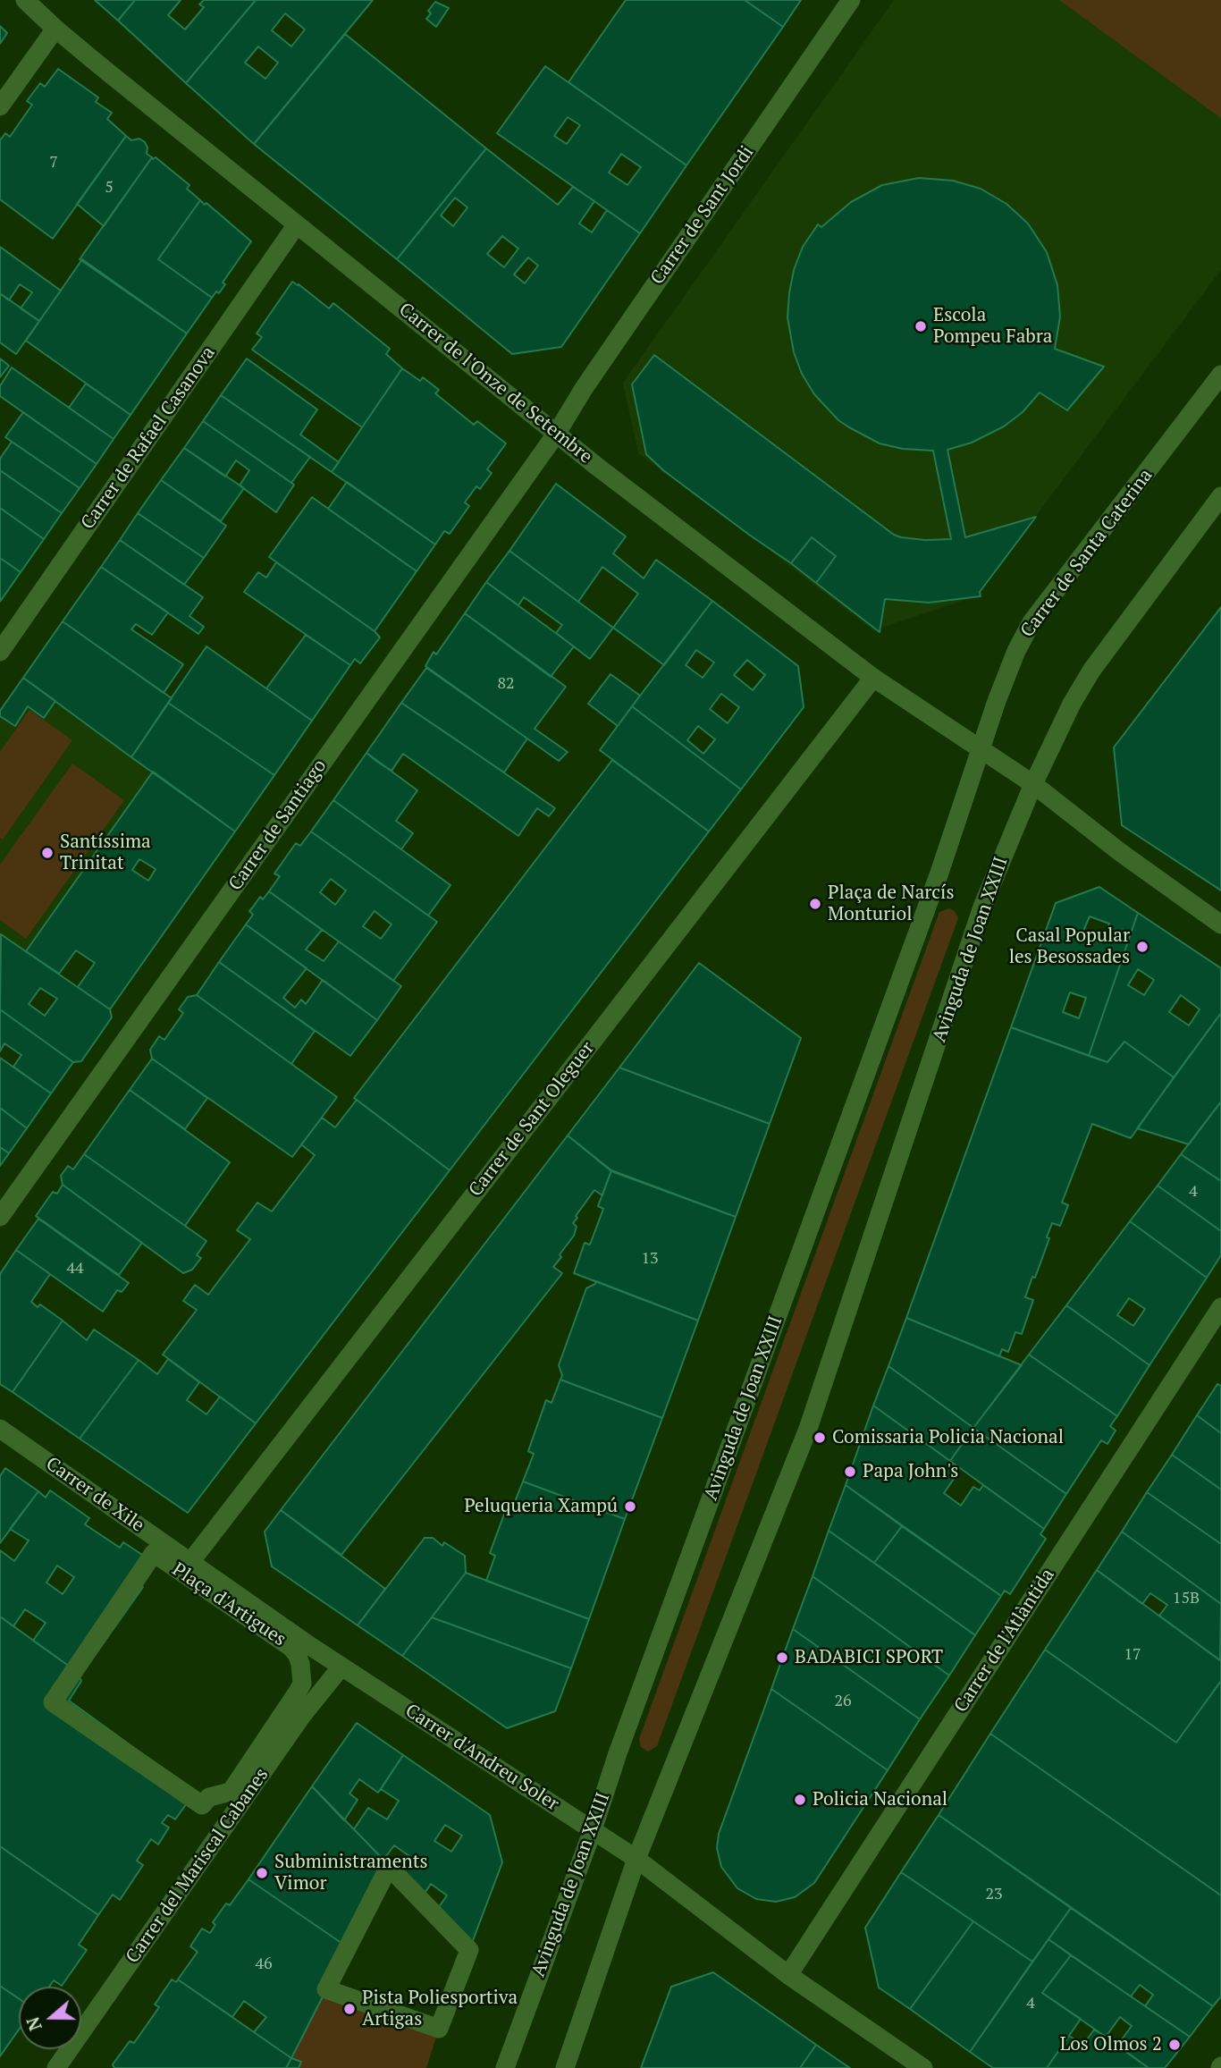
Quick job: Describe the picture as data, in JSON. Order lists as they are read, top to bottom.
{
  "streets": {
    "street": [
      "Carrer de Sant Jordi",
      "Carrer de l'Onze de Setembre",
      "Carrer de Rafael Casanova",
      "Carrer de Santa Caterina",
      "Carrer de Santiago",
      "Avinguda de Joan XXIII",
      "Carrer de Sant Oleguer",
      "Carrer de Xile",
      "Plaça d'Artigues",
      "Carrer de l'Atlàntida",
      "Carrer d'Andreu Soler",
      "Carrer del Mariscal Cabanes"
    ]
  },
  "crossings": [
    ["Carrer de Sant Jordi", "Carrer de l'Onze de Setembre"],
    ["Carrer de Sant Jordi", "Carrer de Santiago"],
    ["Carrer de l'Onze de Setembre", "Carrer de Rafael Casanova"],
    ["Carrer de l'Onze de Setembre", "Carrer de Santa Caterina"],
    ["Carrer de l'Onze de Setembre", "Carrer de Santiago"],
    ["Carrer de l'Onze de Setembre", "Avinguda de Joan XXIII"],
    ["Carrer de l'Onze de Setembre", "Carrer de Sant Oleguer"],
    ["Carrer de Santa Caterina", "Avinguda de Joan XXIII"],
    ["Avinguda de Joan XXIII", "Carrer d'Andreu Soler"],
    ["Carrer de Sant Oleguer", "Carrer de Xile"],
    ["Carrer de Sant Oleguer", "Carrer d'Andreu Soler"],
    ["Carrer de Xile", "Carrer d'Andreu Soler"],
    ["Carrer de l'Atlàntida", "Carrer d'Andreu Soler"],
    ["Carrer d'Andreu Soler", "Carrer del Mariscal Cabanes"]
  ],
  "places": [
    "Escola Pompeu Fabra",
    "Santíssima Trinitat",
    "Plaça de Narcís Monturiol",
    "Casal Popular les Besossades",
    "Comissaria Policia Nacional",
    "Papa John's",
    "Peluqueria Xampú",
    "BADABICI SPORT",
    "Policia Nacional",
    "Subministraments Vimor",
    "Pista Poliesportiva Artigas",
    "Los Olmos 2"
  ],
  "house_numbers": [
    "7",
    "5",
    "82",
    "4",
    "13",
    "44",
    "15B",
    "17",
    "26",
    "23",
    "46",
    "4"
  ],
  "north": "left"
}
